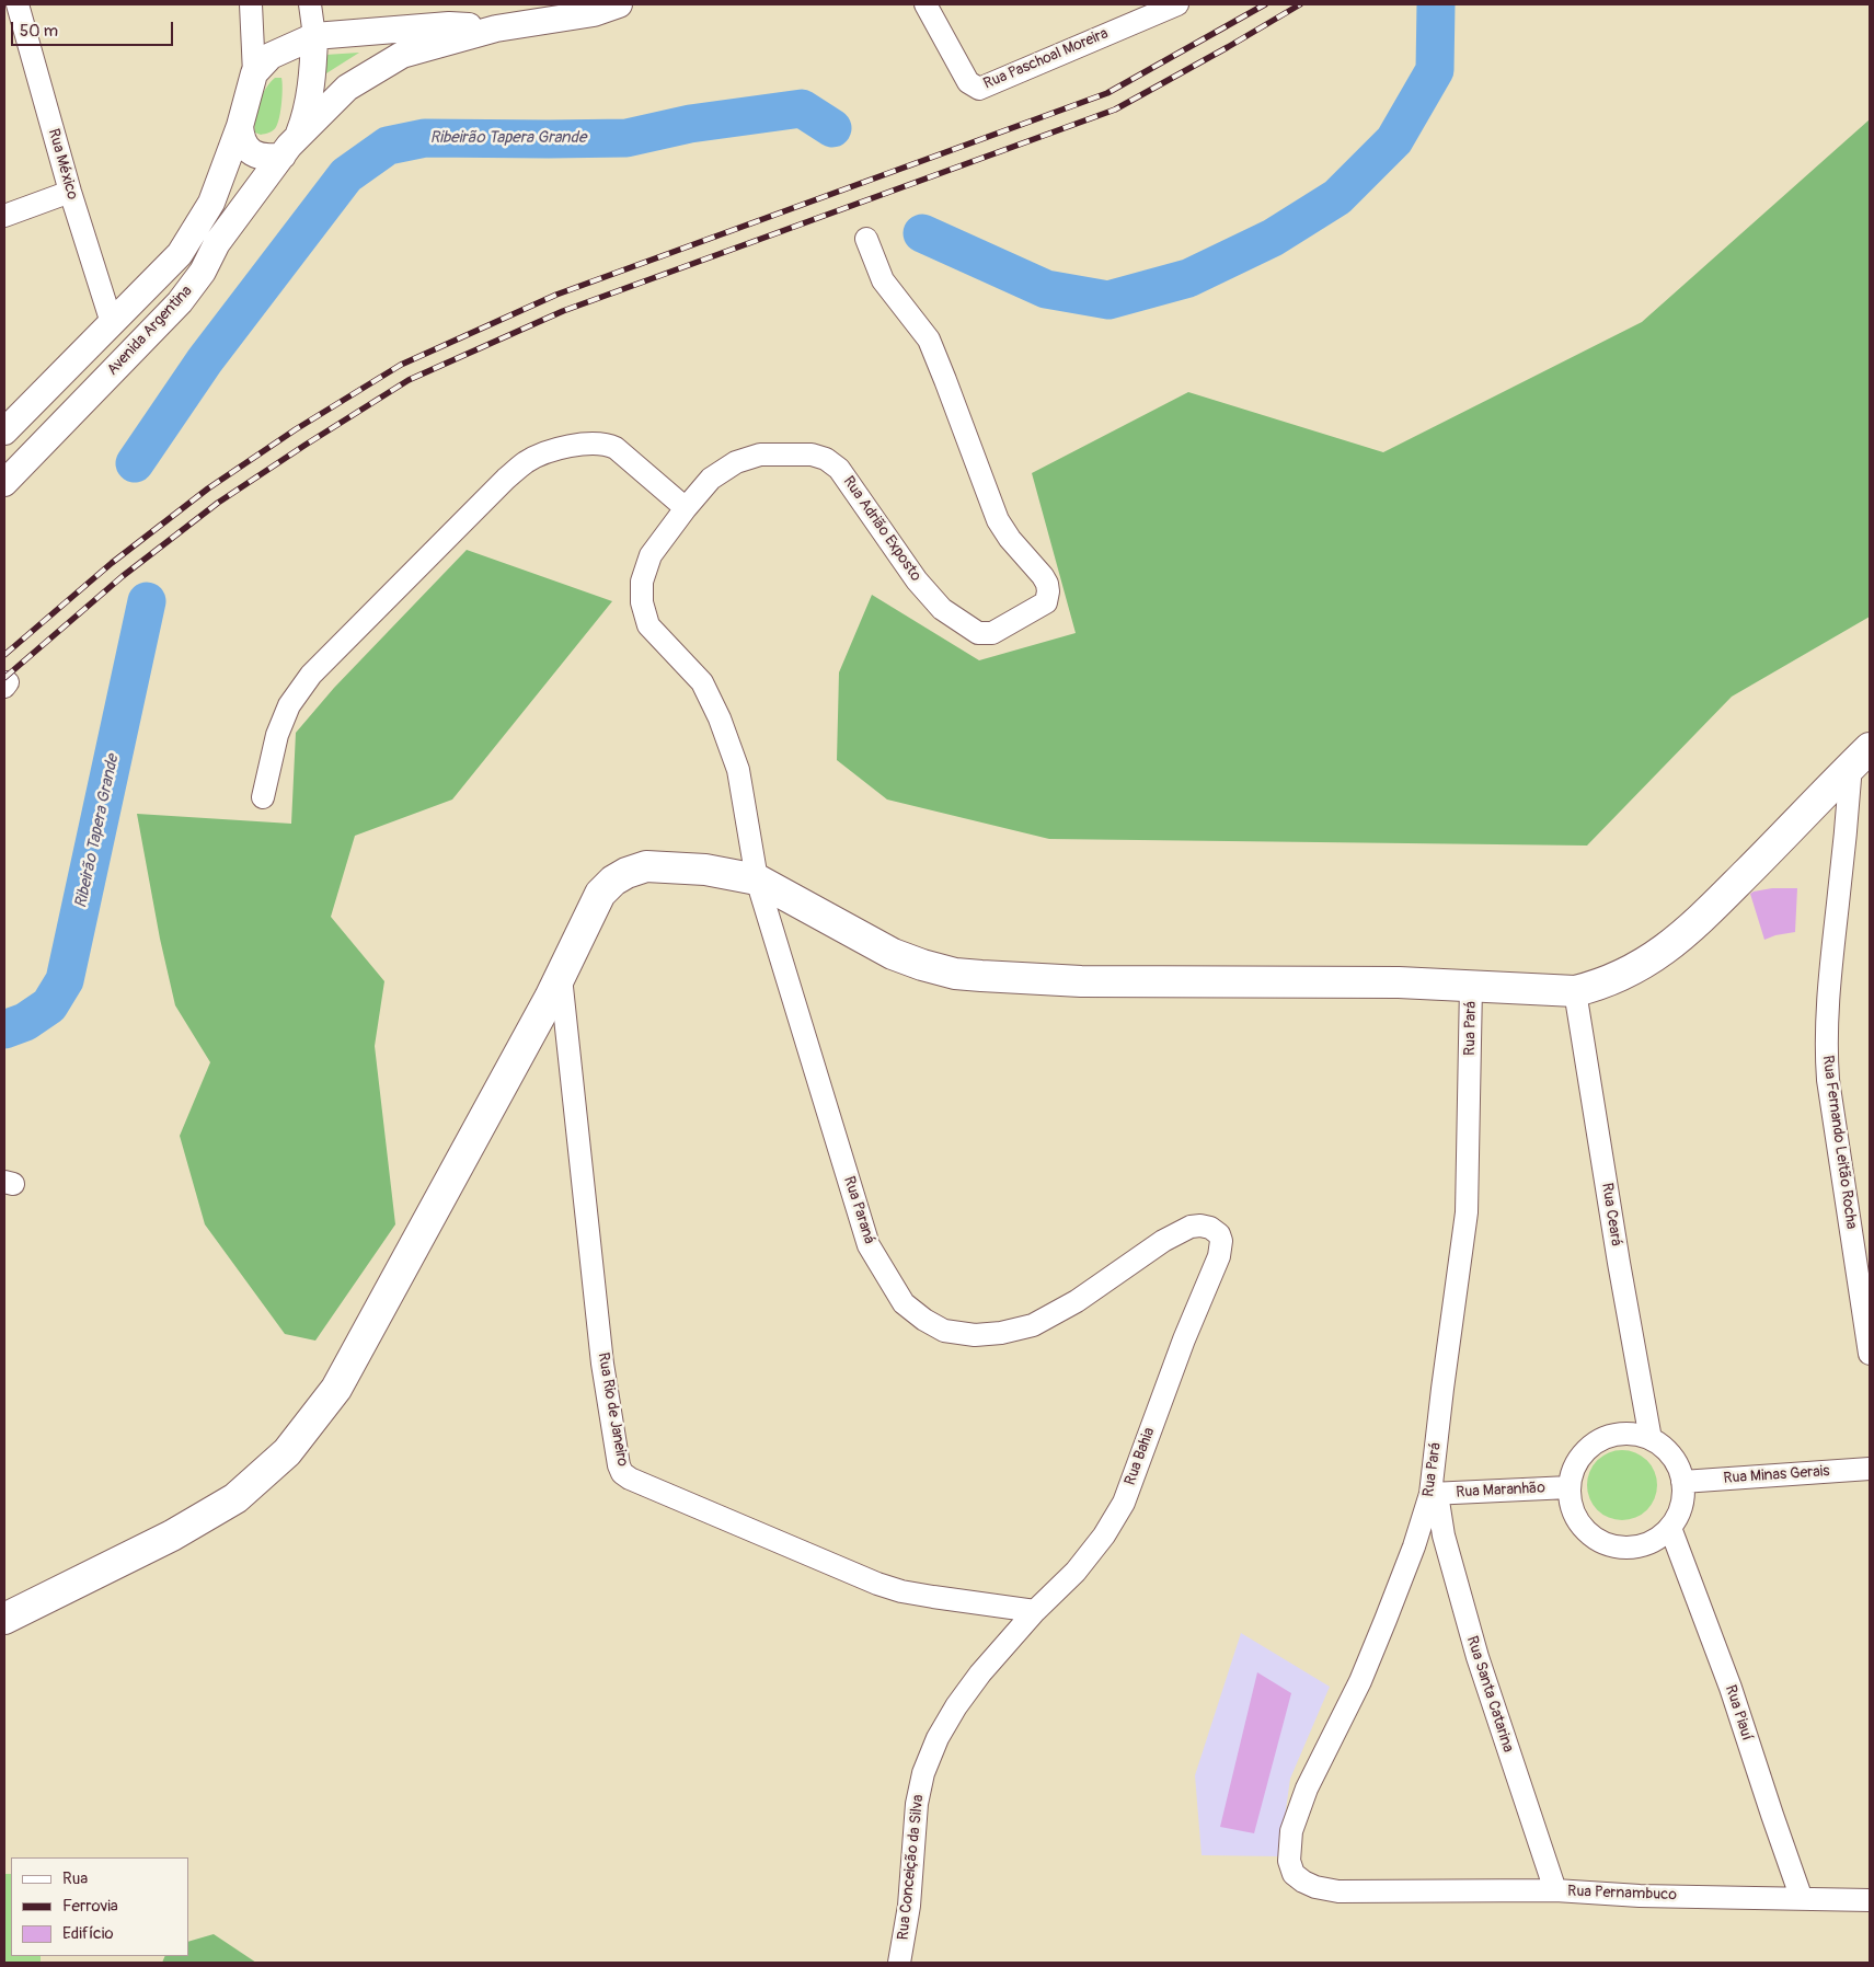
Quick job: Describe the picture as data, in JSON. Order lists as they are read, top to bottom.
{
  "streets": {
    "street": [
      "Rua Paschoal Moreira",
      "Rua México",
      "Avenida Argentina",
      "Rua Adrião Exposto",
      "Rua Pará",
      "Rua Fernando Leitão Rocha",
      "Rua Paraná",
      "Rua Ceará",
      "Rua Rio de Janeiro",
      "Rua Bahia",
      "Rua Minas Gerais",
      "Rua Maranhão",
      "Rua Santa Catarina",
      "Rua Piauí",
      "Rua Conceição da Silva",
      "Rua Pernambuco"
    ]
  },
  "crossings": [
    ["Rua México", "Avenida Argentina"],
    ["Rua Adrião Exposto", "Rua Paraná"],
    ["Rua Pará", "Rua Maranhão"],
    ["Rua Pará", "Rua Santa Catarina"],
    ["Rua Pará", "Rua Pernambuco"],
    ["Rua Paraná", "Rua Bahia"],
    ["Rua Ceará", "Rua Minas Gerais"],
    ["Rua Ceará", "Rua Maranhão"],
    ["Rua Ceará", "Rua Piauí"],
    ["Rua Rio de Janeiro", "Rua Bahia"],
    ["Rua Rio de Janeiro", "Rua Conceição da Silva"],
    ["Rua Bahia", "Rua Conceição da Silva"],
    ["Rua Minas Gerais", "Rua Maranhão"],
    ["Rua Minas Gerais", "Rua Piauí"],
    ["Rua Maranhão", "Rua Santa Catarina"],
    ["Rua Maranhão", "Rua Piauí"],
    ["Rua Santa Catarina", "Rua Pernambuco"],
    ["Rua Piauí", "Rua Pernambuco"]
  ],
  "water": ["Ribeirão Tapera Grande"],
  "legend": ["Rua", "Ferrovia", "Edifício"],
  "scale_bar": "50 m"
}
